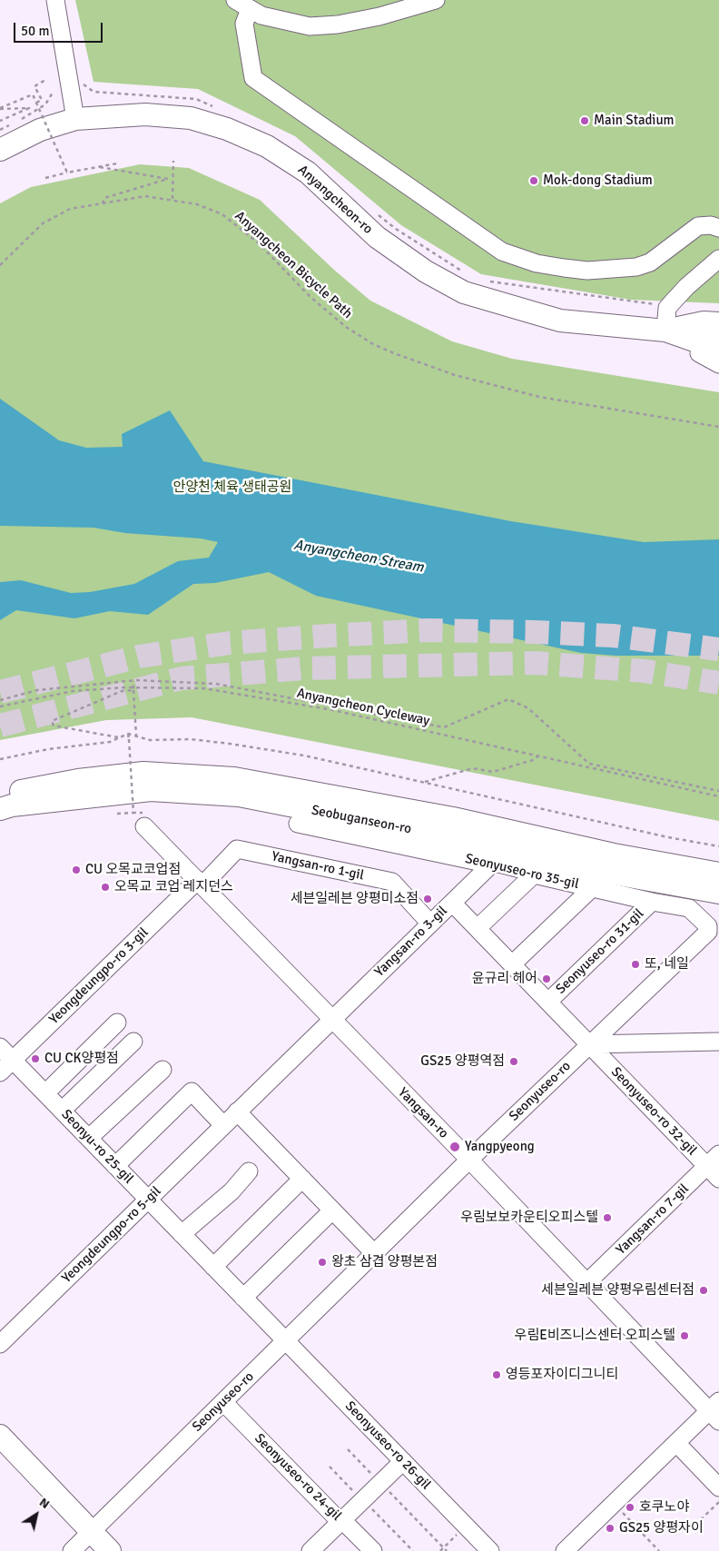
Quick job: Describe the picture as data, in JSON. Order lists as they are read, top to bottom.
{
  "streets": {
    "main road": ["Anyangcheon-ro", "Seobuganseon-ro"],
    "street": [
      "Yangsan-ro 1-gil",
      "Seonyuseo-ro 35-gil",
      "Yangsan-ro 3-gil",
      "Seonyuseo-ro 31-gil",
      "Yeongdeungpo-ro 3-gil",
      "Seonyuseo-ro",
      "Seonyuseo-ro 32-gil",
      "Yangsan-ro",
      "Seonyu-ro 25-gil",
      "Yangsan-ro 7-gil",
      "Yeongdeungpo-ro 5-gil",
      "Seonyuseo-ro 26-gil",
      "Seonyuseo-ro 24-gil"
    ],
    "path": ["Anyangcheon Bicycle Path", "Anyangcheon Cycleway"]
  },
  "crossings": [
    ["Yangsan-ro 1-gil", "Yangsan-ro 3-gil"],
    ["Yangsan-ro 1-gil", "Yeongdeungpo-ro 3-gil"],
    ["Yangsan-ro 1-gil", "Yangsan-ro"],
    ["Seonyuseo-ro 35-gil", "Yangsan-ro 3-gil"],
    ["Seonyuseo-ro 35-gil", "Seonyuseo-ro 31-gil"],
    ["Seonyuseo-ro 35-gil", "Seonyuseo-ro"],
    ["Yangsan-ro 3-gil", "Seonyuseo-ro 31-gil"],
    ["Yangsan-ro 3-gil", "Yangsan-ro"],
    ["Yangsan-ro 3-gil", "Yeongdeungpo-ro 5-gil"],
    ["Seonyuseo-ro 31-gil", "Seonyuseo-ro"],
    ["Seonyuseo-ro 31-gil", "Seonyuseo-ro 32-gil"],
    ["Yeongdeungpo-ro 3-gil", "Yangsan-ro"],
    ["Yeongdeungpo-ro 3-gil", "Seonyu-ro 25-gil"],
    ["Seonyuseo-ro", "Seonyuseo-ro 32-gil"],
    ["Seonyuseo-ro", "Yangsan-ro"],
    ["Seonyuseo-ro", "Seonyu-ro 25-gil"],
    ["Seonyuseo-ro", "Seonyuseo-ro 26-gil"],
    ["Seonyuseo-ro", "Seonyuseo-ro 24-gil"],
    ["Seonyuseo-ro 32-gil", "Yangsan-ro 7-gil"],
    ["Yangsan-ro", "Yangsan-ro 7-gil"],
    ["Yangsan-ro", "Yeongdeungpo-ro 5-gil"],
    ["Seonyu-ro 25-gil", "Yeongdeungpo-ro 5-gil"],
    ["Seonyu-ro 25-gil", "Seonyuseo-ro 26-gil"]
  ],
  "water": ["Anyangcheon Stream"],
  "parks": ["안양천 체육 생태공원"],
  "places": [
    "Main Stadium",
    "Mok-dong Stadium",
    "CU 오목교코업점",
    "오목교 코업 레지던스",
    "세븐일레븐 양평미소점",
    "또, 네일",
    "윤규리 헤어",
    "CU CK양평점",
    "GS25 양평역점",
    "Yangpyeong",
    "우림보보카운티오피스텔",
    "왕초 삼겹 양평본점",
    "세븐일레븐 양평우림센터점",
    "우림E비즈니스센터 오피스텔",
    "영등포자이디그니티",
    "호쿠노야",
    "GS25 양평자이"
  ],
  "scale_bar": "50 m",
  "north": "top right"
}
